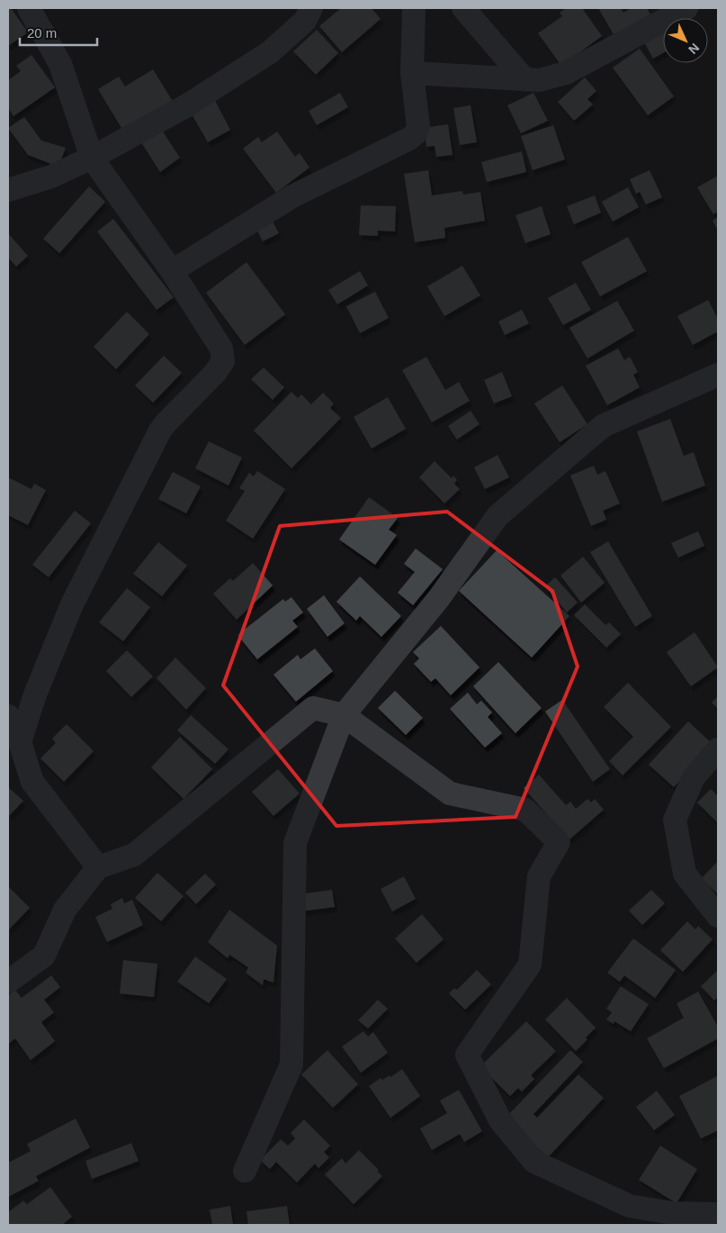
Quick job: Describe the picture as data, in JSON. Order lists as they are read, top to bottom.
{
  "scale_bar": "20 m",
  "north": "bottom right"
}
